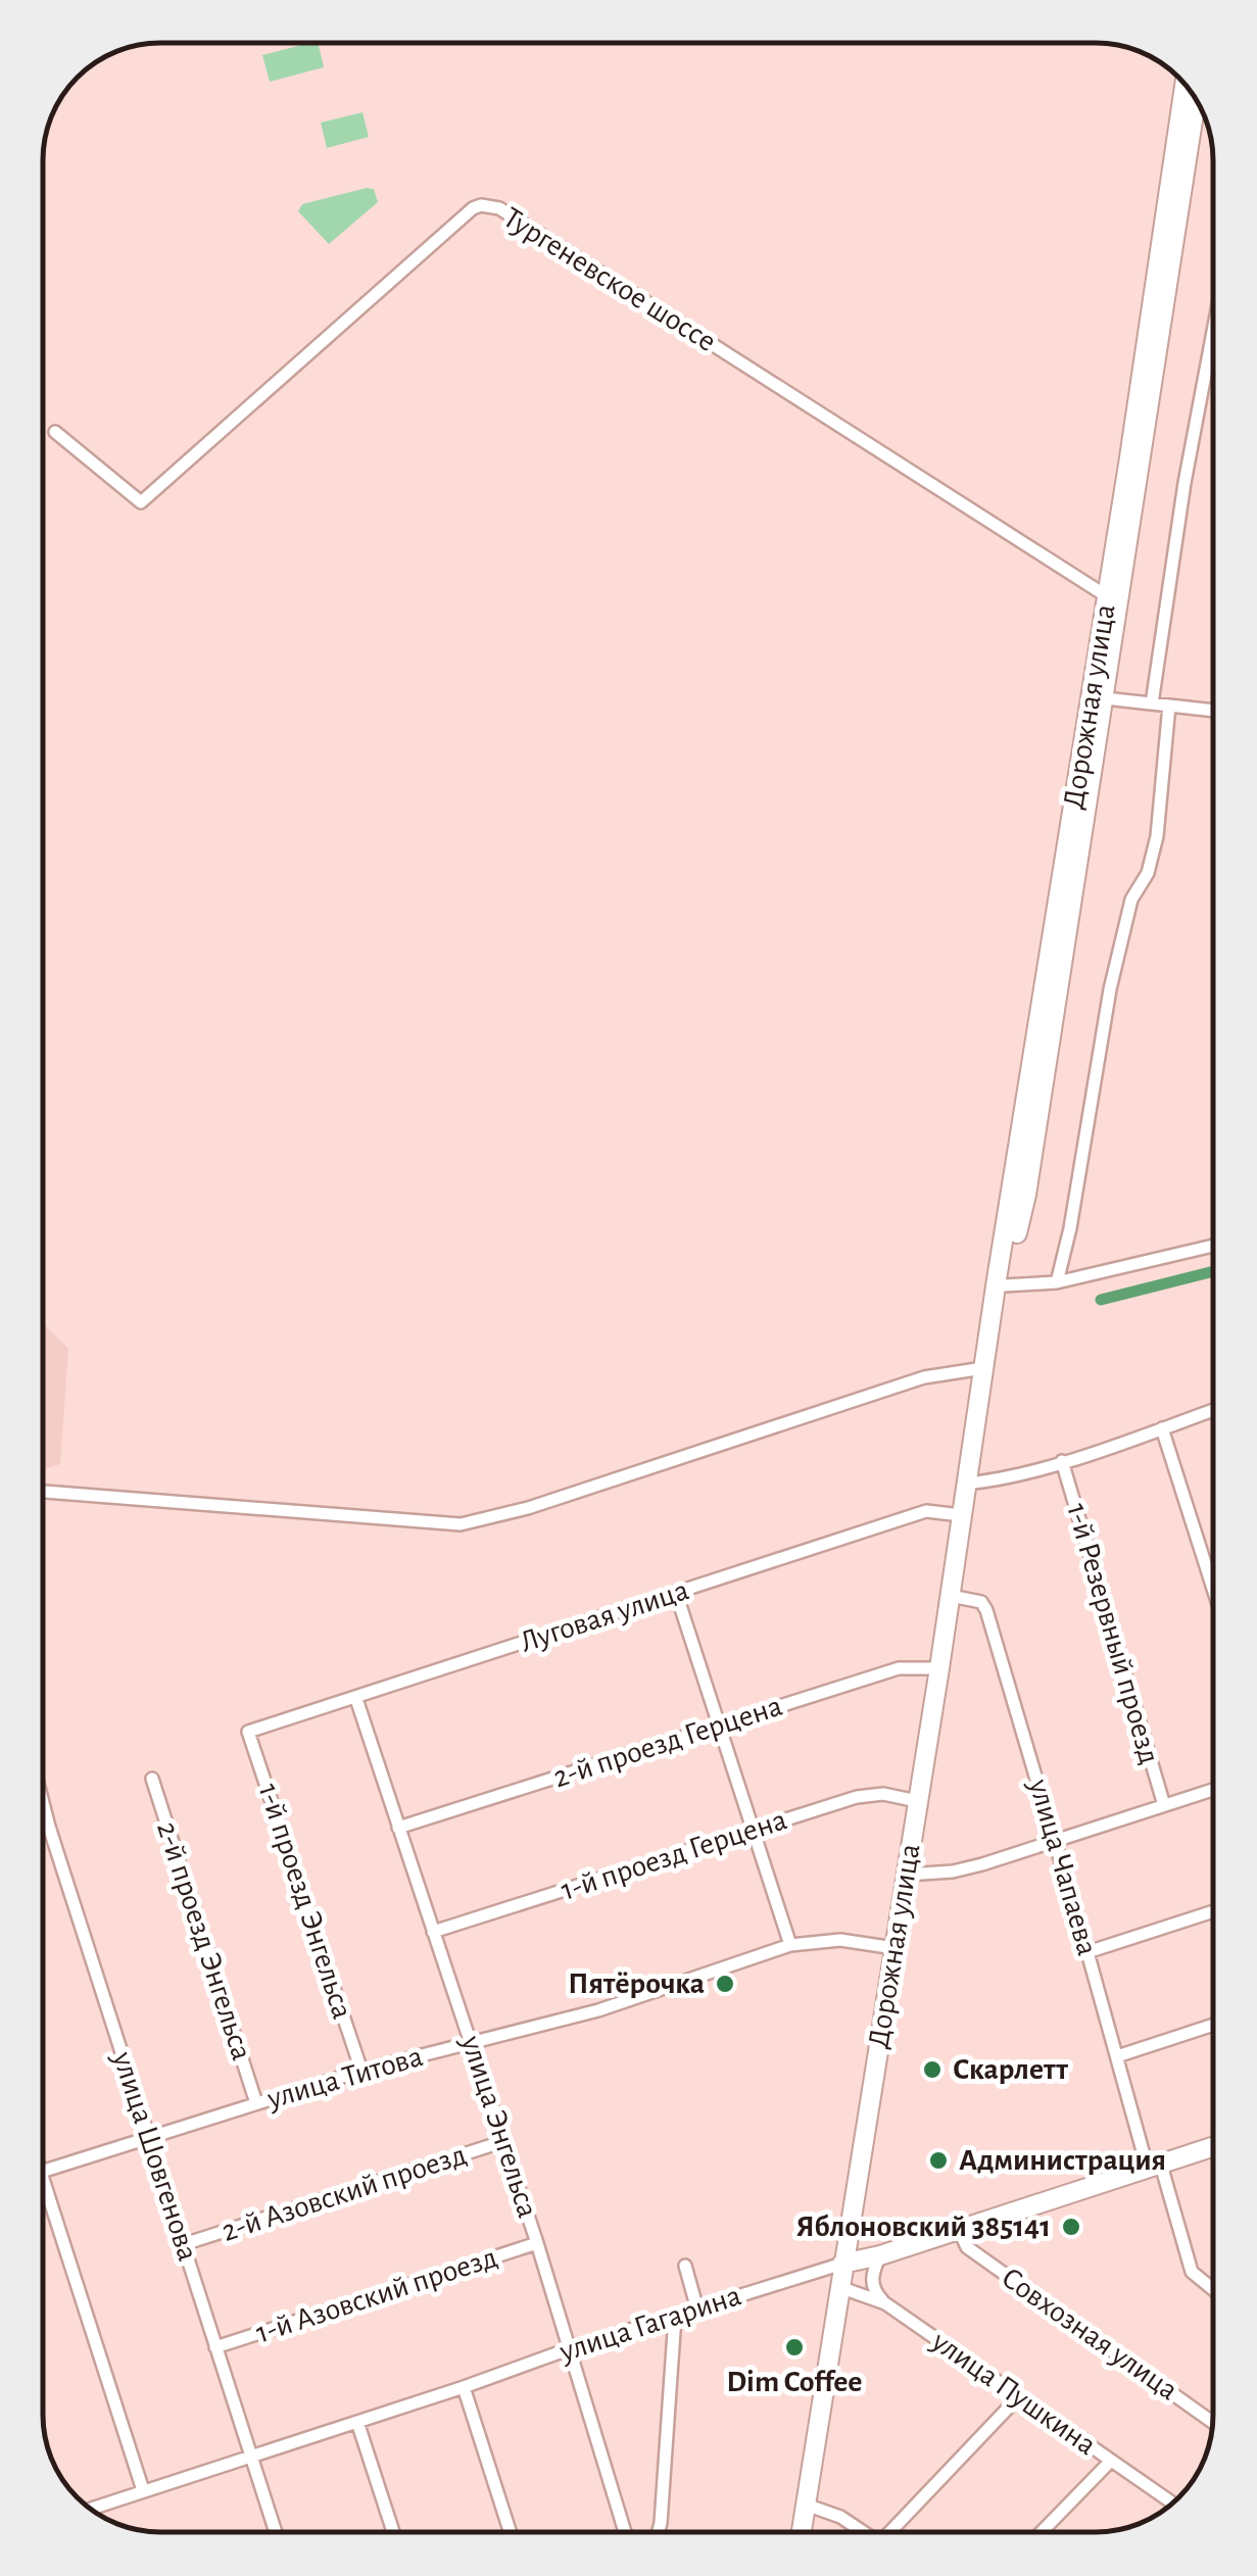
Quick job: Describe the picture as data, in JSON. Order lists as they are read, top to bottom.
{
  "streets": {
    "main road": ["Дорожная улица", "улица Гагарина"],
    "street": [
      "Тургеневское шоссе",
      "Луговая улица",
      "1-й Резервный проезд",
      "2-й проезд Герцена",
      "1-й проезд Герцена",
      "улица Чапаева",
      "1-й проезд Энгельса",
      "2-й проезд Энгельса",
      "улица Титова",
      "улица Энгельса",
      "улица Шовгенова",
      "2-й Азовский проезд",
      "1-й Азовский проезд",
      "Совхозная улица",
      "улица Пушкина"
    ]
  },
  "crossings": [
    ["Тургеневское шоссе", "Дорожная улица"],
    ["Дорожная улица", "Луговая улица"],
    ["Дорожная улица", "2-й проезд Герцена"],
    ["Дорожная улица", "1-й проезд Герцена"],
    ["Дорожная улица", "улица Чапаева"],
    ["Дорожная улица", "улица Титова"],
    ["Дорожная улица", "улица Гагарина"],
    ["Дорожная улица", "улица Пушкина"],
    ["Луговая улица", "1-й проезд Энгельса"],
    ["Луговая улица", "улица Энгельса"],
    ["2-й проезд Герцена", "улица Энгельса"],
    ["1-й проезд Герцена", "улица Энгельса"],
    ["улица Чапаева", "улица Гагарина"],
    ["1-й проезд Энгельса", "улица Титова"],
    ["2-й проезд Энгельса", "улица Титова"],
    ["улица Титова", "улица Энгельса"],
    ["улица Титова", "улица Шовгенова"],
    ["улица Энгельса", "2-й Азовский проезд"],
    ["улица Энгельса", "1-й Азовский проезд"],
    ["улица Энгельса", "улица Гагарина"],
    ["улица Шовгенова", "2-й Азовский проезд"],
    ["улица Шовгенова", "1-й Азовский проезд"],
    ["улица Шовгенова", "улица Гагарина"],
    ["улица Гагарина", "Совхозная улица"]
  ],
  "places": [
    "Пятёрочка",
    "Скарлетт",
    "Администрация",
    "Яблоновский 385141",
    "Dim Coffee"
  ]
}
